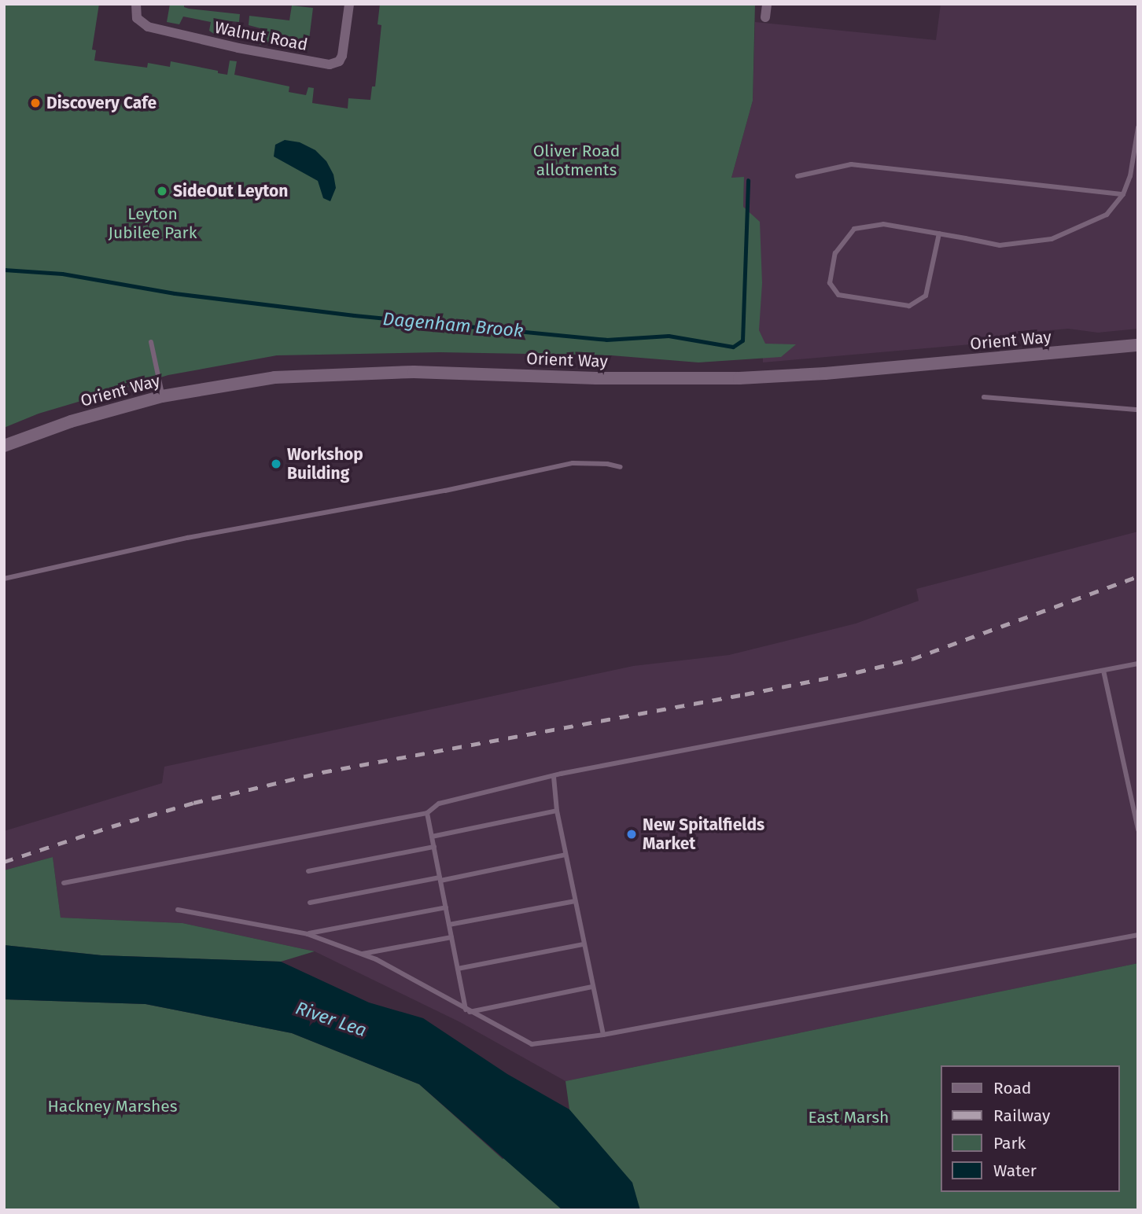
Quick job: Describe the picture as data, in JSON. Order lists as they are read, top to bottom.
{
  "streets": {
    "street": ["Walnut Road", "Orient Way"]
  },
  "water": ["Dagenham Brook", "River Lea"],
  "parks": [
    "Oliver Road allotments",
    "Leyton Jubilee Park",
    "Hackney Marshes",
    "East Marsh"
  ],
  "places": [
    "Discovery Cafe",
    "SideOut Leyton",
    "Workshop Building",
    "New Spitalfields Market"
  ],
  "legend": [
    "Road",
    "Railway",
    "Park",
    "Water"
  ]
}
